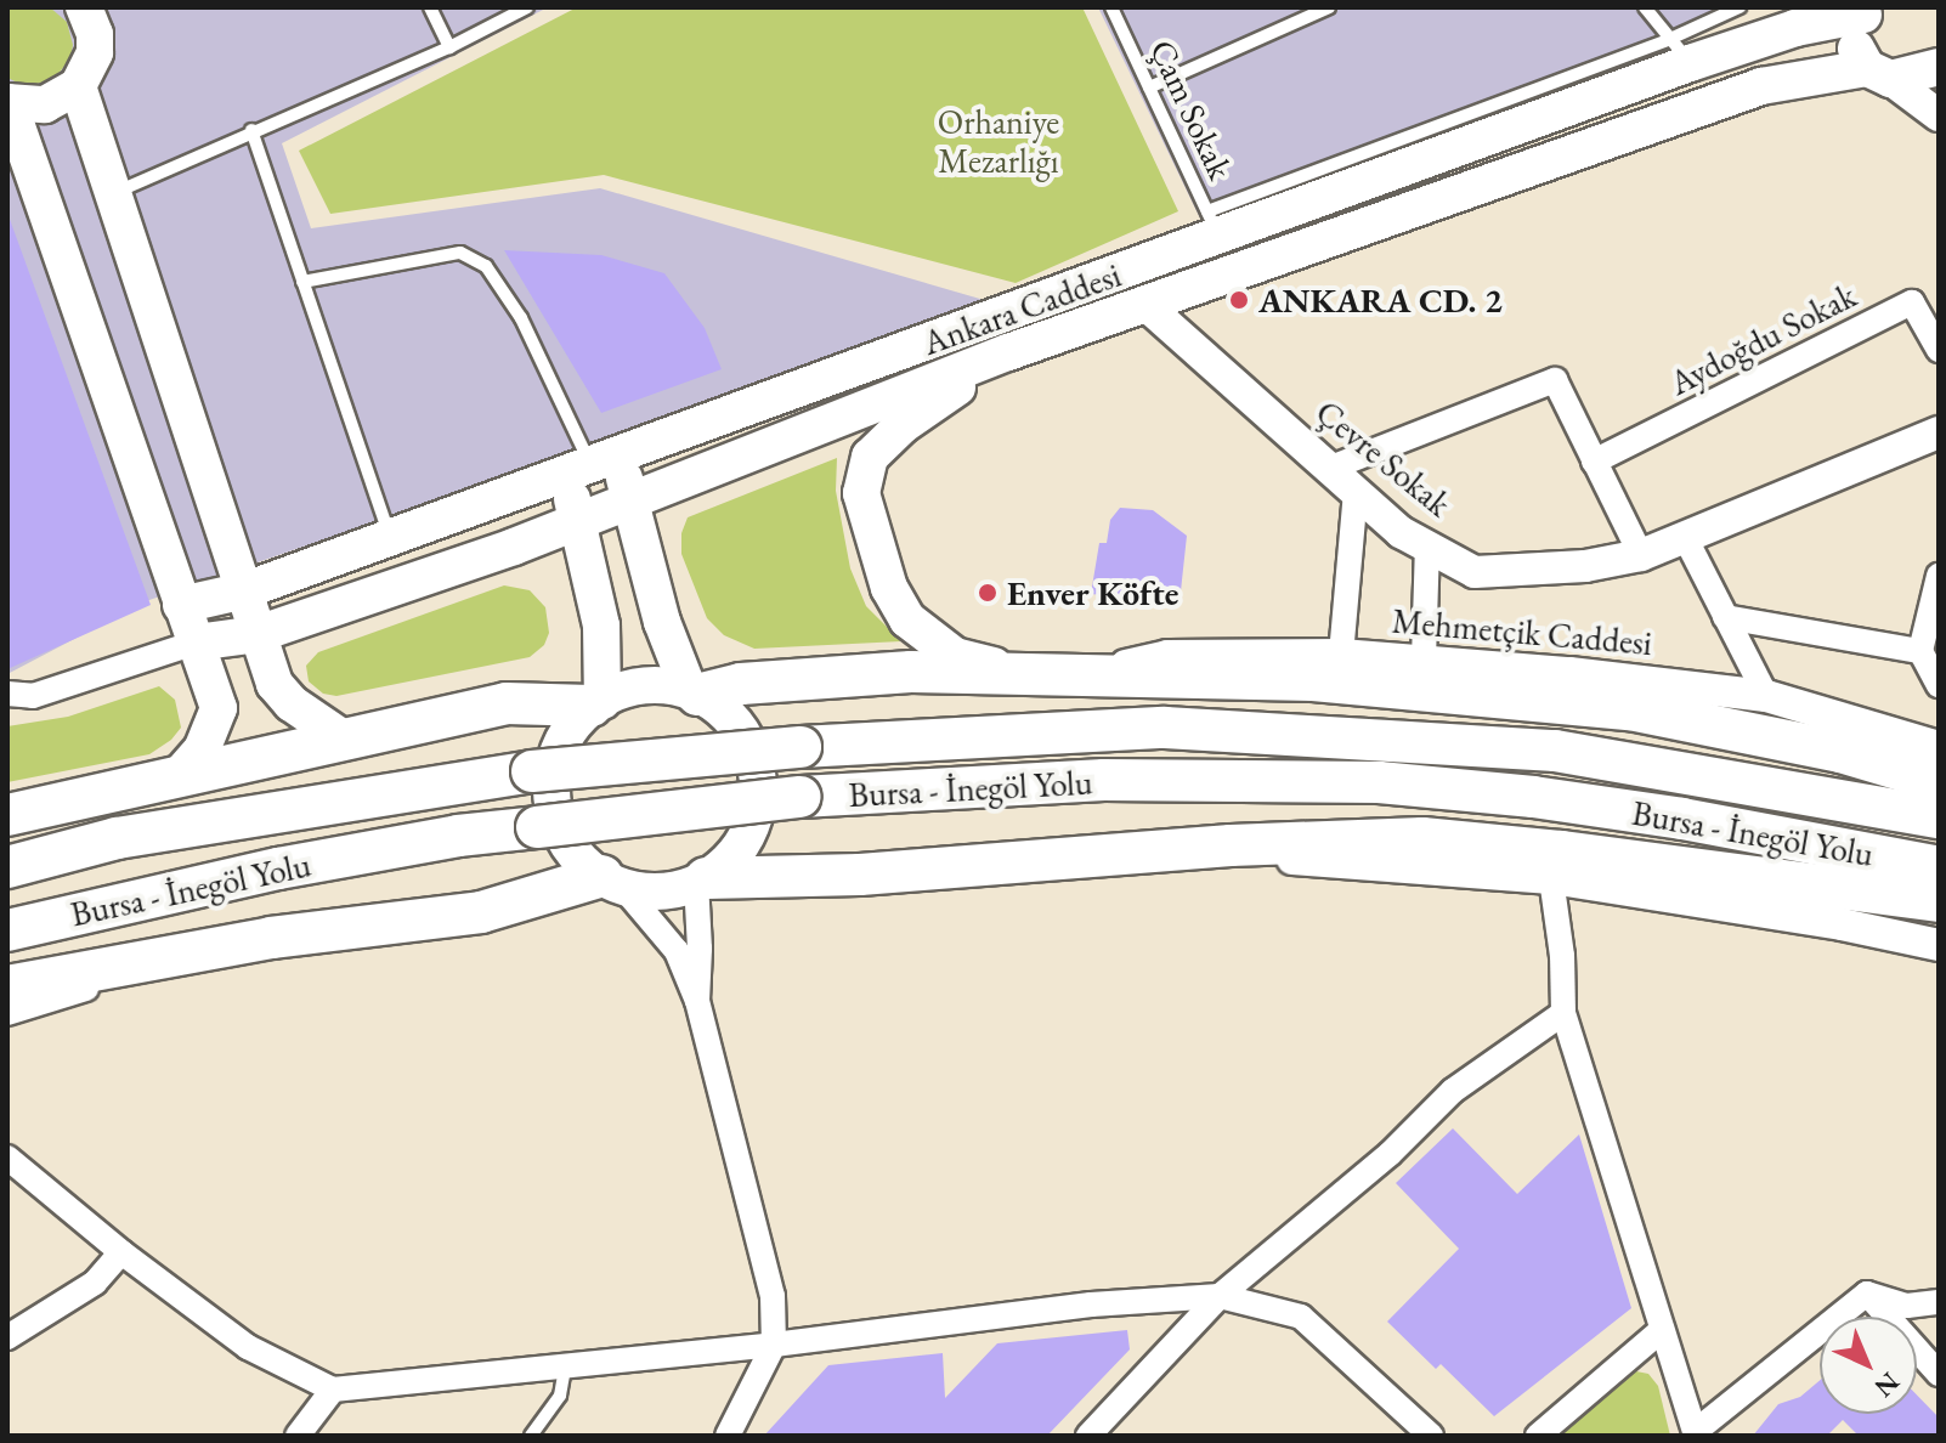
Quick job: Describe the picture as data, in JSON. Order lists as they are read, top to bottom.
{
  "streets": {
    "highway": ["Bursa - İnegöl Yolu"],
    "main road": ["Ankara Caddesi"],
    "street": ["Aydoğdu Sokak", "Çevre Sokak", "Mehmetçik Caddesi"],
    "lane": ["Çam Sokak"]
  },
  "crossings": [
    ["Çam Sokak", "Ankara Caddesi"],
    ["Ankara Caddesi", "Çevre Sokak"]
  ],
  "parks": ["Orhaniye Mezarlığı"],
  "places": ["ANKARA CD. 2", "Enver Köfte"],
  "north": "bottom right"
}
